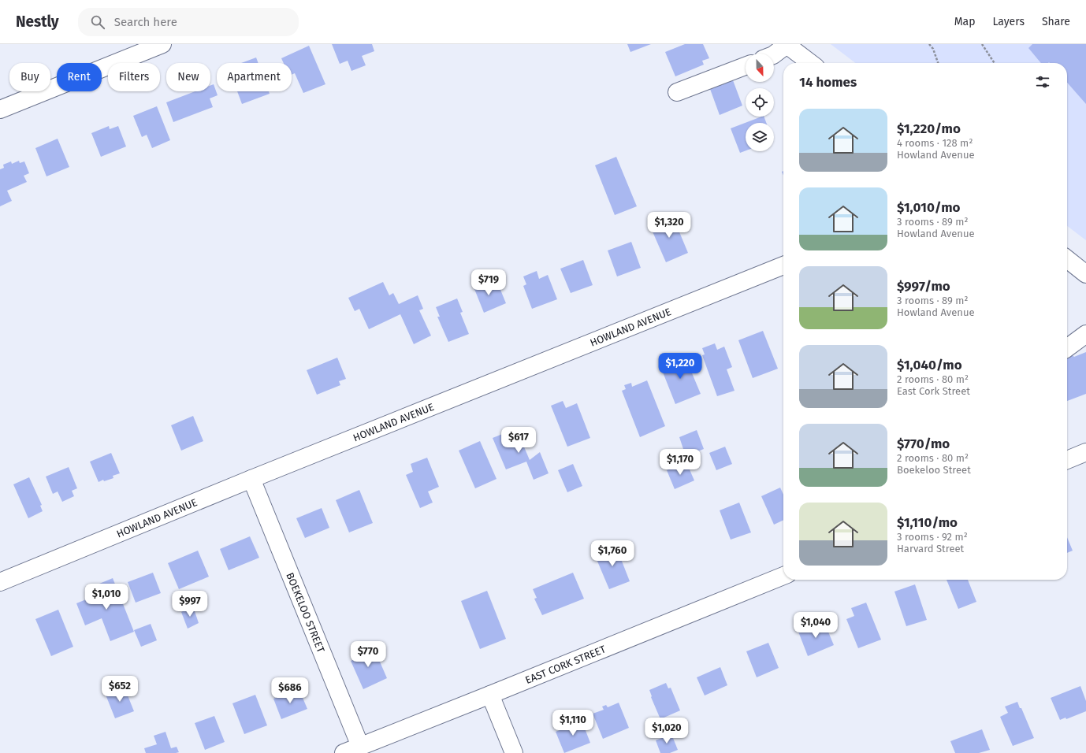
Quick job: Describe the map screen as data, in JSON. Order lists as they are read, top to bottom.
{
  "streets": {
    "street": ["HOWLAND AVENUE", "BOEKELOO STREET", "EAST CORK STREET"]
  },
  "crossings": [
    ["HOWLAND AVENUE", "BOEKELOO STREET"],
    ["BOEKELOO STREET", "EAST CORK STREET"]
  ],
  "north": "bottom",
  "page": {
    "header": "Nestly",
    "search": "Search here",
    "nav": ["Map", "Layers", "Share"],
    "chip": [
      "Buy",
      "Rent",
      "Filters",
      "New",
      "Apartment"
    ],
    "heading": "14 homes",
    "list": [
      {
        "name": "$1,220/mo",
        "note": "4 rooms · 128 m² · Howland Avenue"
      },
      {
        "name": "$1,010/mo",
        "note": "3 rooms · 89 m² · Howland Avenue"
      },
      {
        "name": "$997/mo",
        "note": "3 rooms · 89 m² · Howland Avenue"
      },
      {
        "name": "$1,040/mo",
        "note": "2 rooms · 80 m² · East Cork Street"
      },
      {
        "name": "$770/mo",
        "note": "2 rooms · 80 m² · Boekeloo Street"
      },
      {
        "name": "$1,110/mo",
        "note": "3 rooms · 92 m² · Harvard Street"
      }
    ],
    "price": [
      "$1,320",
      "$719",
      "$1,220",
      "$617",
      "$1,170",
      "$1,760",
      "$1,010",
      "$997",
      "$1,040",
      "$770",
      "$652",
      "$686",
      "$1,110",
      "$1,020"
    ]
  }
}
